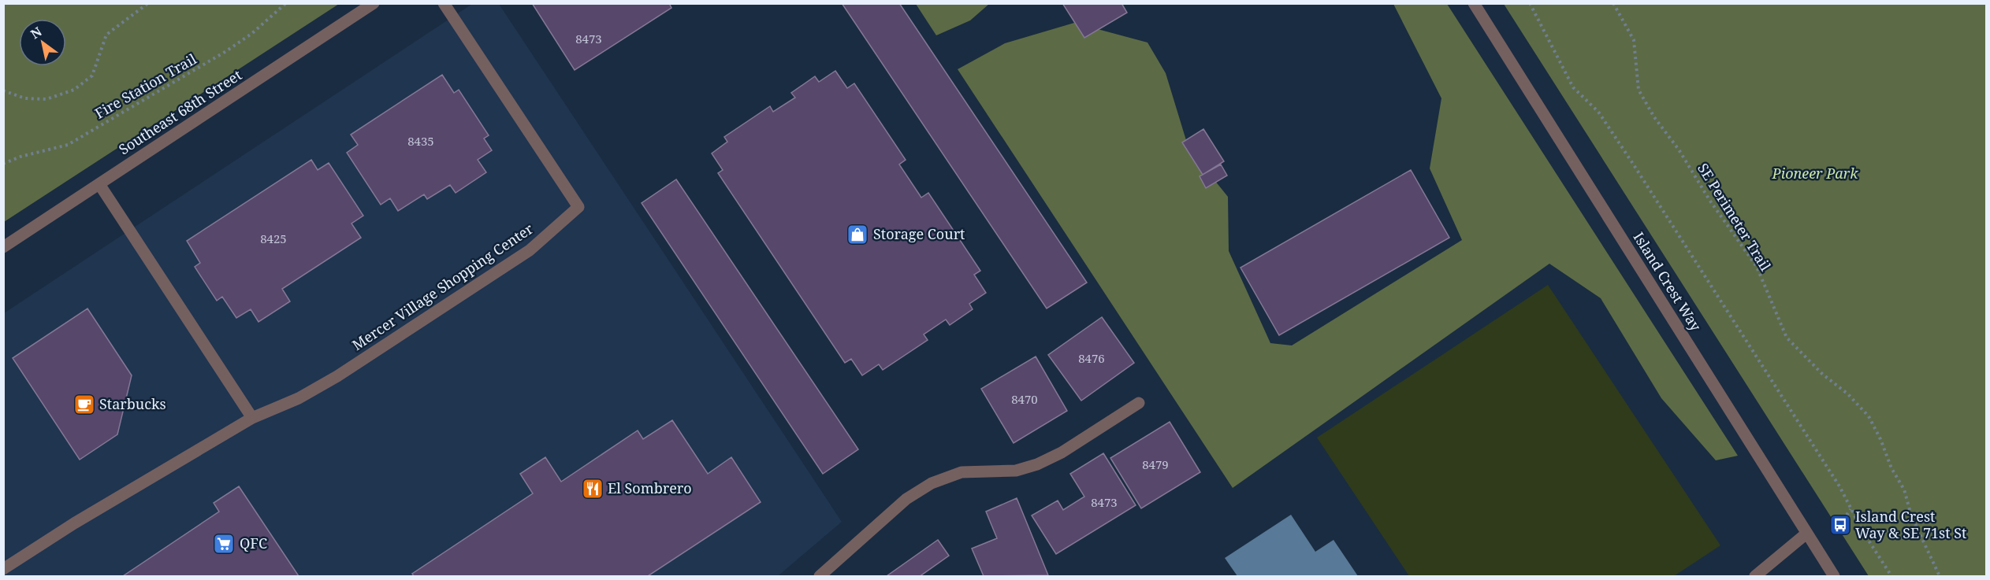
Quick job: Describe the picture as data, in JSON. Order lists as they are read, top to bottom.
{
  "streets": {
    "street": ["Southeast 68th Street", "Island Crest Way", "Mercer Village Shopping Center"],
    "path": ["Fire Station Trail", "SE Perimeter Trail"]
  },
  "parks": ["Pioneer Park"],
  "places": {
    "shop": ["Storage Court"],
    "cafe": ["Starbucks"],
    "restaurant": ["El Sombrero"],
    "bus stop": ["Island Crest Way & SE 71st St"],
    "supermarket": ["QFC"]
  },
  "house_numbers": [
    "8473",
    "8435",
    "8425",
    "8476",
    "8470",
    "8479",
    "8473"
  ],
  "north": "top left"
}
